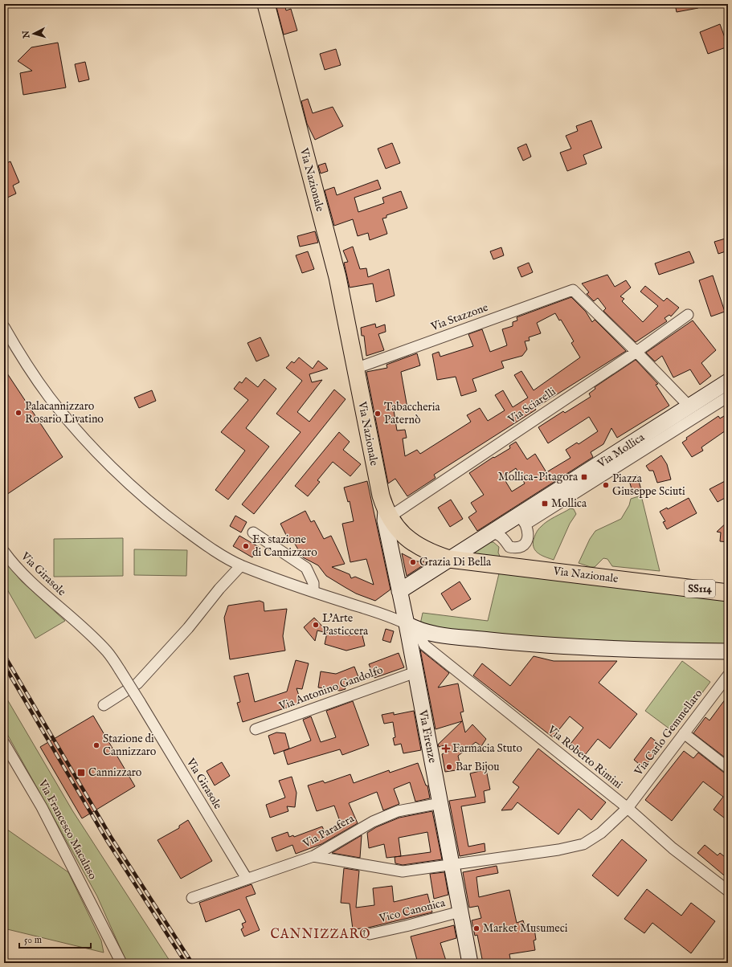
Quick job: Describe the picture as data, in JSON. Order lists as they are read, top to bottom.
{
  "streets": {
    "main road": ["Via Nazionale", "SS114"],
    "street": [
      "Via Stazzone",
      "Via Sciarelli",
      "Via Mollica",
      "Via Girasole",
      "Via Antonino Gandolfo",
      "Via Carlo Gemmellaro",
      "Via Firenze",
      "Via Roberto Rimini",
      "Via Francesco Macaluso",
      "Via Parafera",
      "Vico Canonica"
    ]
  },
  "crossings": [
    ["Via Nazionale", "Via Stazzone"],
    ["Via Nazionale", "Via Sciarelli"],
    ["Via Nazionale", "Via Mollica"],
    ["Via Nazionale", "Via Firenze"],
    ["Via Stazzone", "Via Sciarelli"],
    ["Via Sciarelli", "Via Firenze"],
    ["Via Mollica", "Via Firenze"],
    ["Via Girasole", "Via Parafera"],
    ["Via Antonino Gandolfo", "Via Firenze"],
    ["Via Carlo Gemmellaro", "Via Firenze"],
    ["Via Carlo Gemmellaro", "Via Roberto Rimini"],
    ["Via Carlo Gemmellaro", "Via Parafera"],
    ["Via Firenze", "Via Roberto Rimini"],
    ["Via Firenze", "Via Parafera"],
    ["Via Firenze", "Vico Canonica"]
  ],
  "districts": ["CANNIZZARO"],
  "places": {
    "other": [
      "Palacannizzaro Rosario Livatino",
      "Tabaccheria Paternò",
      "Piazza Giuseppe Sciuti",
      "Ex stazione di Cannizzaro",
      "Grazia Di Bella",
      "L'Arte Pasticcera",
      "Stazione di Cannizzaro",
      "Bar Bijou",
      "Market Musumeci"
    ],
    "transit": ["Mollica-Pitagora", "Mollica", "Cannizzaro"],
    "health": ["Farmacia Stuto"]
  },
  "scale_bar": "50 m",
  "north": "left"
}
